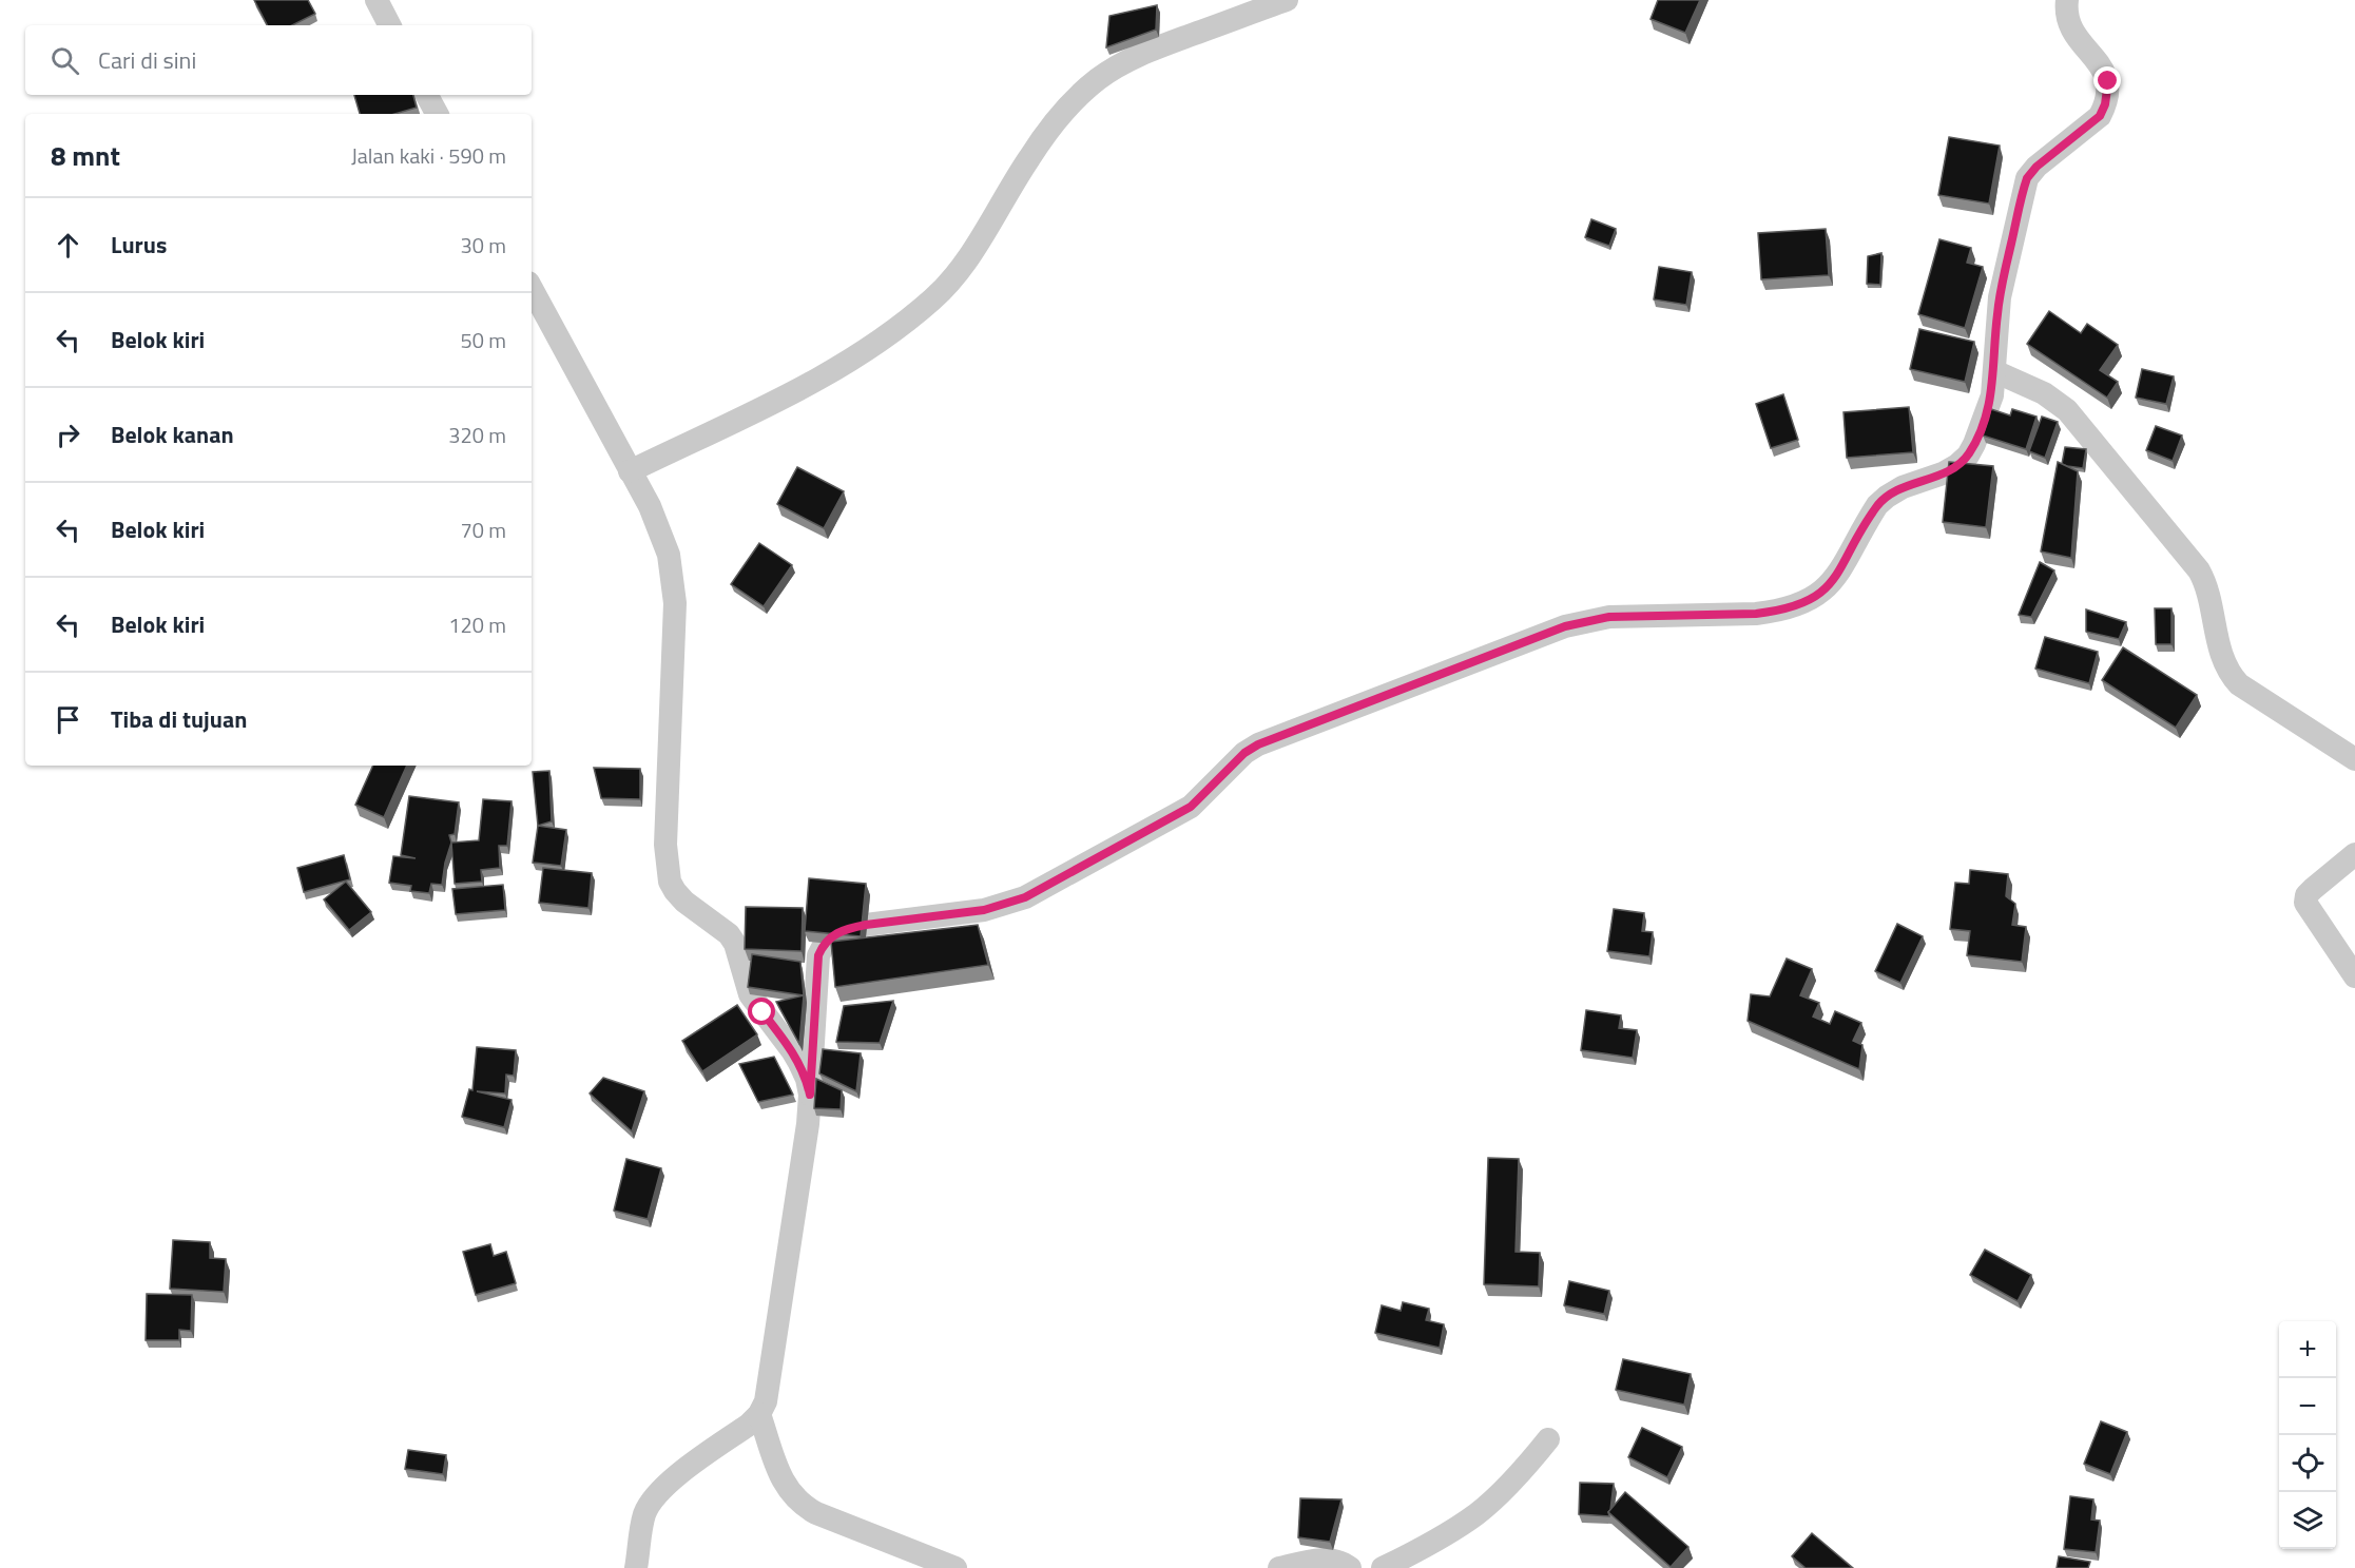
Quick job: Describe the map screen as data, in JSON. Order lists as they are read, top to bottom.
{
  "page": {
    "search": "Cari di sini",
    "heading": ["8 mnt", "Jalan kaki · 590 m"],
    "list": [
      ["Lurus", "30 m"],
      ["Belok kiri", "50 m"],
      ["Belok kanan", "320 m"],
      ["Belok kiri", "70 m"],
      ["Belok kiri", "120 m"],
      "Tiba di tujuan"
    ],
    "map_buttons": ["+", "−"]
  }
}
